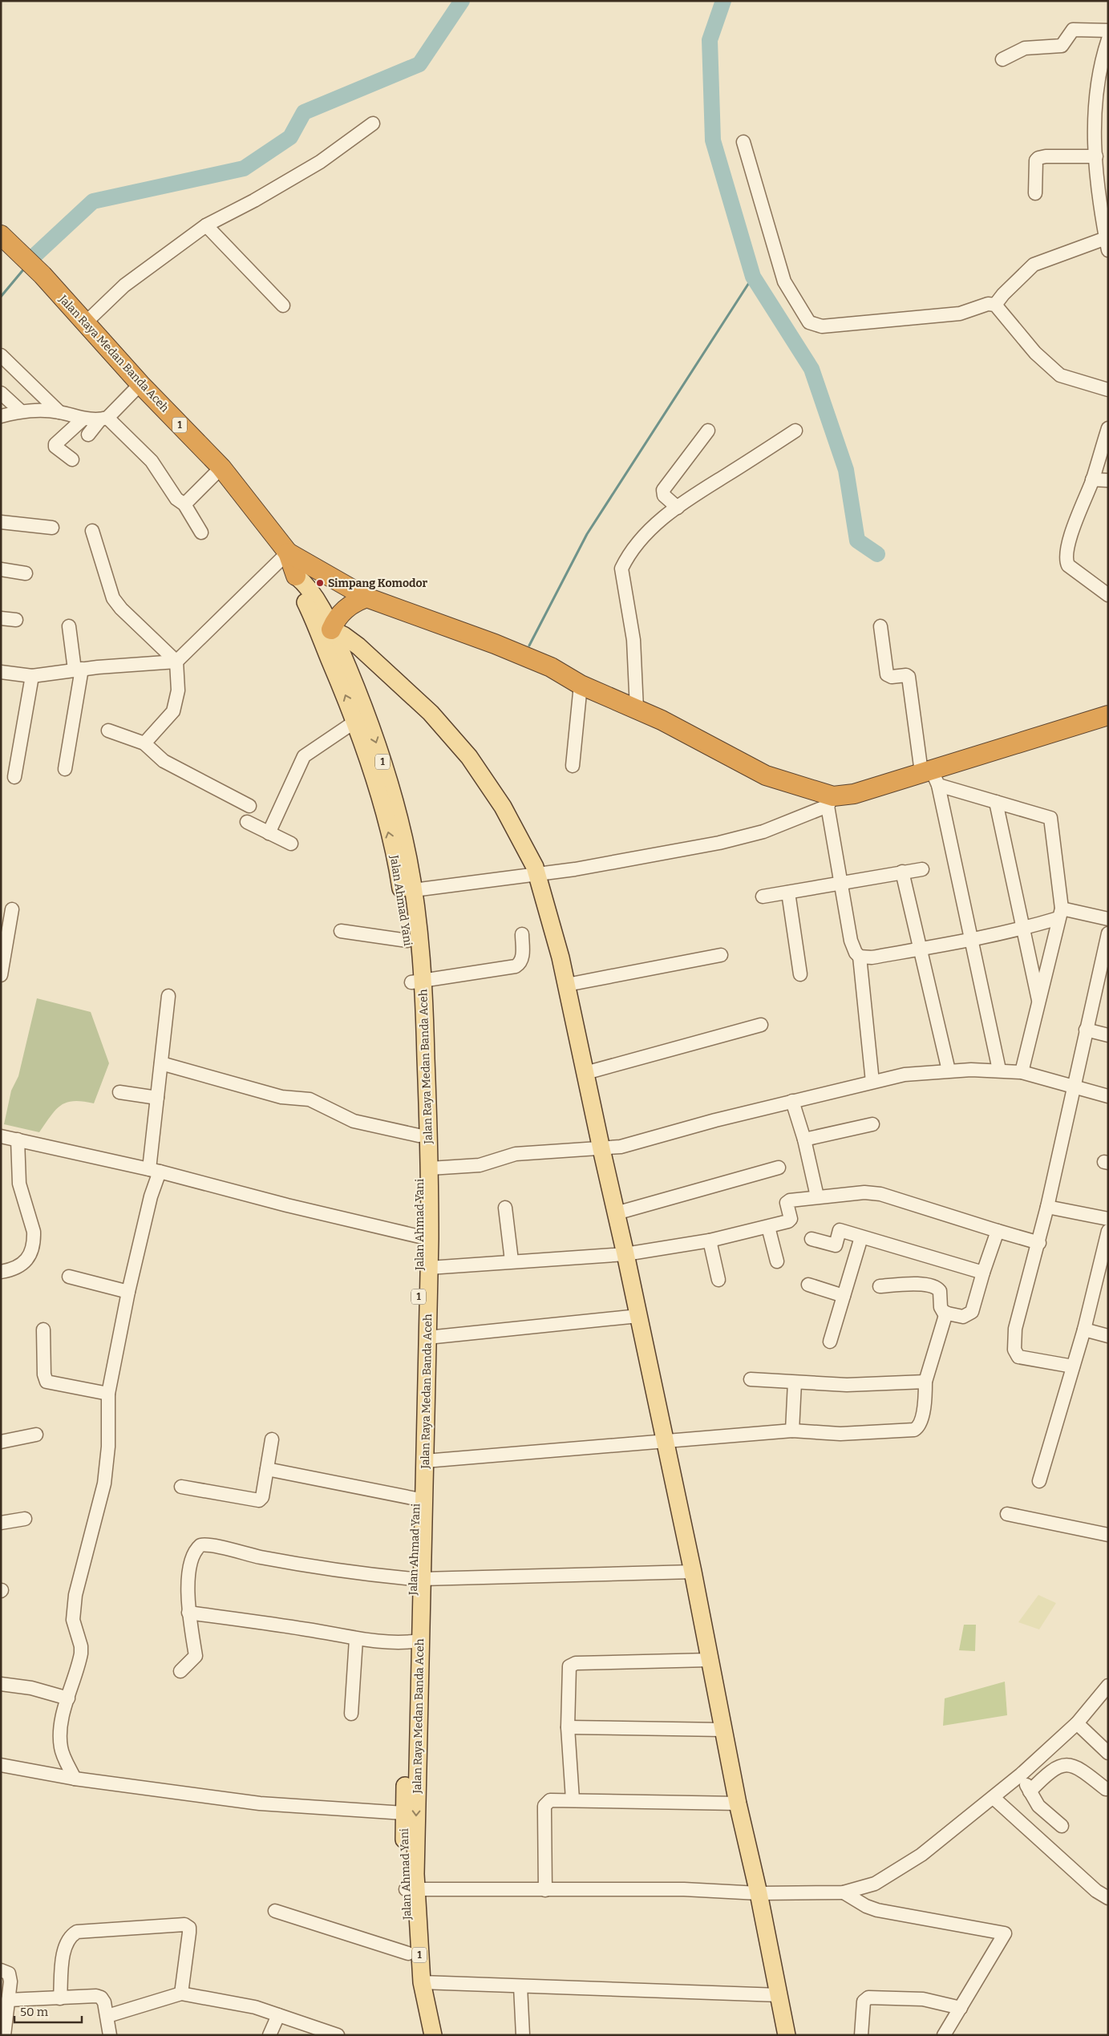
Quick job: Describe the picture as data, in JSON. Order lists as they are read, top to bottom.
{
  "streets": {
    "highway": ["Jalan Raya Medan Banda Aceh", "1"],
    "main road": ["Jalan Ahmad Yani"]
  },
  "crossings": [
    ["Jalan Raya Medan Banda Aceh", "Jalan Ahmad Yani"]
  ],
  "places": ["Simpang Komodor"],
  "scale_bar": "50 m"
}
